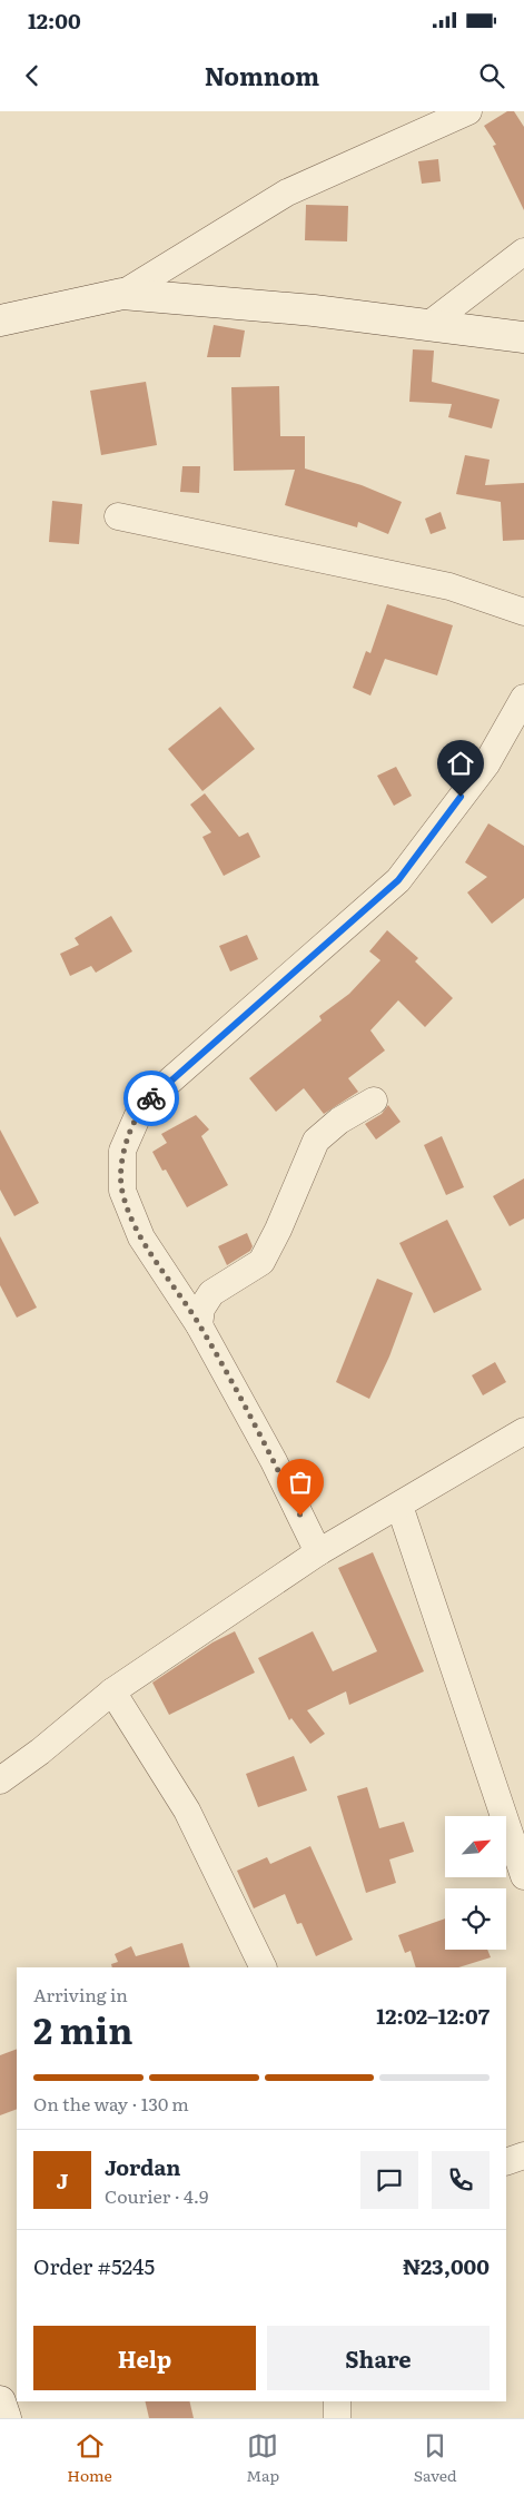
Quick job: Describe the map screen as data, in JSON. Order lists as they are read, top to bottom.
{
  "north": "top right",
  "page": {
    "status": "12:00",
    "header": "Nomnom",
    "heading": ["2 min", "Arriving in", "12:02–12:07"],
    "panel": [
      "Jordan",
      "Courier · 4.9",
      "Order #5245",
      "₦23,000"
    ],
    "bar": "On the way · 130 m",
    "round": "J",
    "buttons": ["Help", "Share"],
    "tabs": ["Home", "Map", "Saved"]
  }
}
